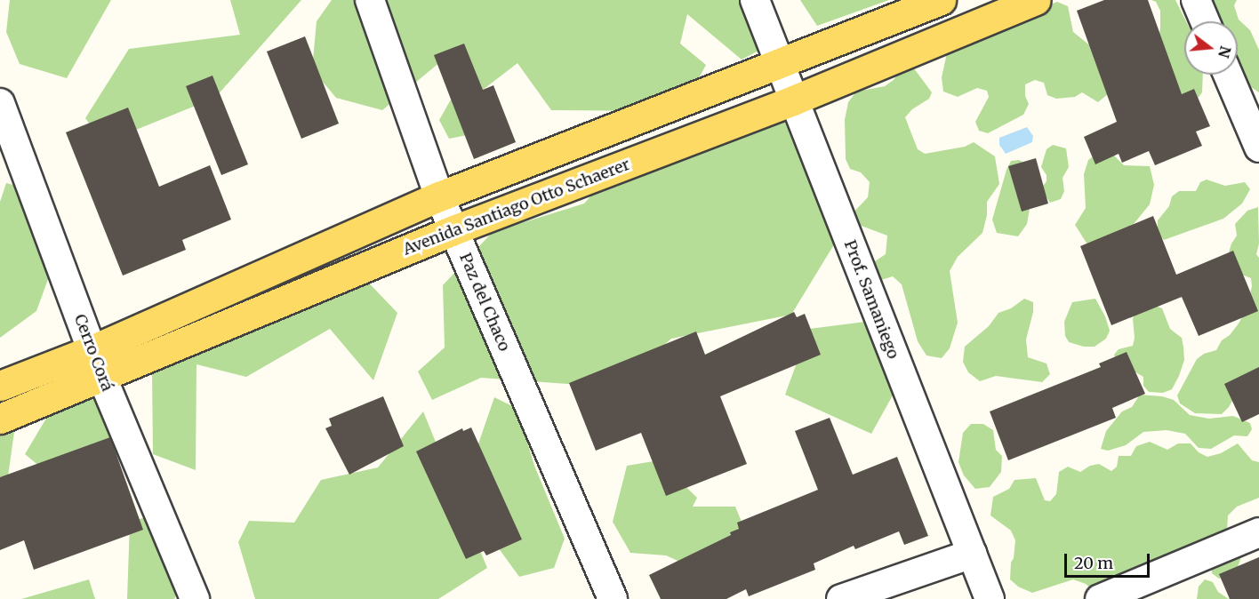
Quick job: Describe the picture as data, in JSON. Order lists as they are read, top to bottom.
{
  "streets": {
    "main road": ["Avenida Santiago Otto Schaerer"],
    "street": ["Prof. Samaniego", "Paz del Chaco", "Cerro Corá"]
  },
  "crossings": [
    ["Avenida Santiago Otto Schaerer", "Prof. Samaniego"],
    ["Avenida Santiago Otto Schaerer", "Paz del Chaco"],
    ["Avenida Santiago Otto Schaerer", "Cerro Corá"]
  ],
  "scale_bar": "20 m",
  "north": "right"
}
